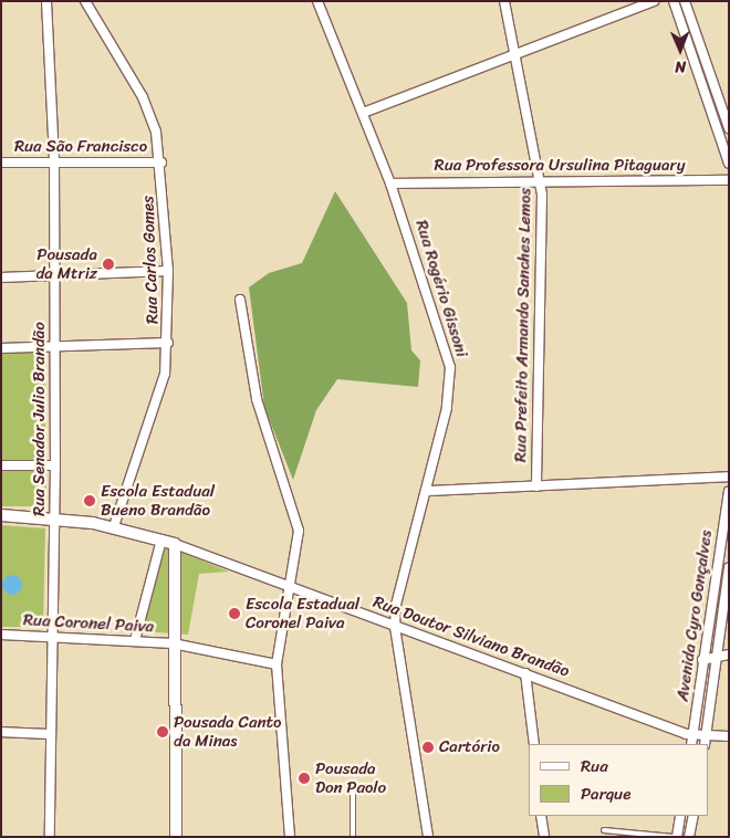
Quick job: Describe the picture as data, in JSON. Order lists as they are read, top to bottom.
{
  "streets": {
    "street": [
      "Rua São Francisco",
      "Rua Professora Ursulina Pitaguary",
      "Rua Carlos Gomes",
      "Rua Rogério Gissoni",
      "Rua Prefeito Armando Sanches Lemos",
      "Rua Senador Julio Brandão",
      "Avenida Cyro Gonçalves",
      "Rua Coronel Paiva",
      "Rua Doutor Silviano Brandão"
    ]
  },
  "crossings": [
    ["Rua São Francisco", "Rua Carlos Gomes"],
    ["Rua São Francisco", "Rua Senador Julio Brandão"],
    ["Rua Professora Ursulina Pitaguary", "Rua Rogério Gissoni"],
    ["Rua Professora Ursulina Pitaguary", "Rua Prefeito Armando Sanches Lemos"],
    ["Rua Carlos Gomes", "Rua Doutor Silviano Brandão"],
    ["Rua Rogério Gissoni", "Rua Doutor Silviano Brandão"],
    ["Rua Senador Julio Brandão", "Rua Coronel Paiva"],
    ["Rua Senador Julio Brandão", "Rua Doutor Silviano Brandão"],
    ["Avenida Cyro Gonçalves", "Rua Doutor Silviano Brandão"]
  ],
  "places": [
    "Pousada da Mtriz",
    "Escola Estadual Bueno Brandão",
    "Escola Estadual Coronel Paiva",
    "Pousada Canto da Minas",
    "Cartório",
    "Pousada Don Paolo"
  ],
  "legend": ["Rua", "Parque"],
  "north": "bottom"
}
